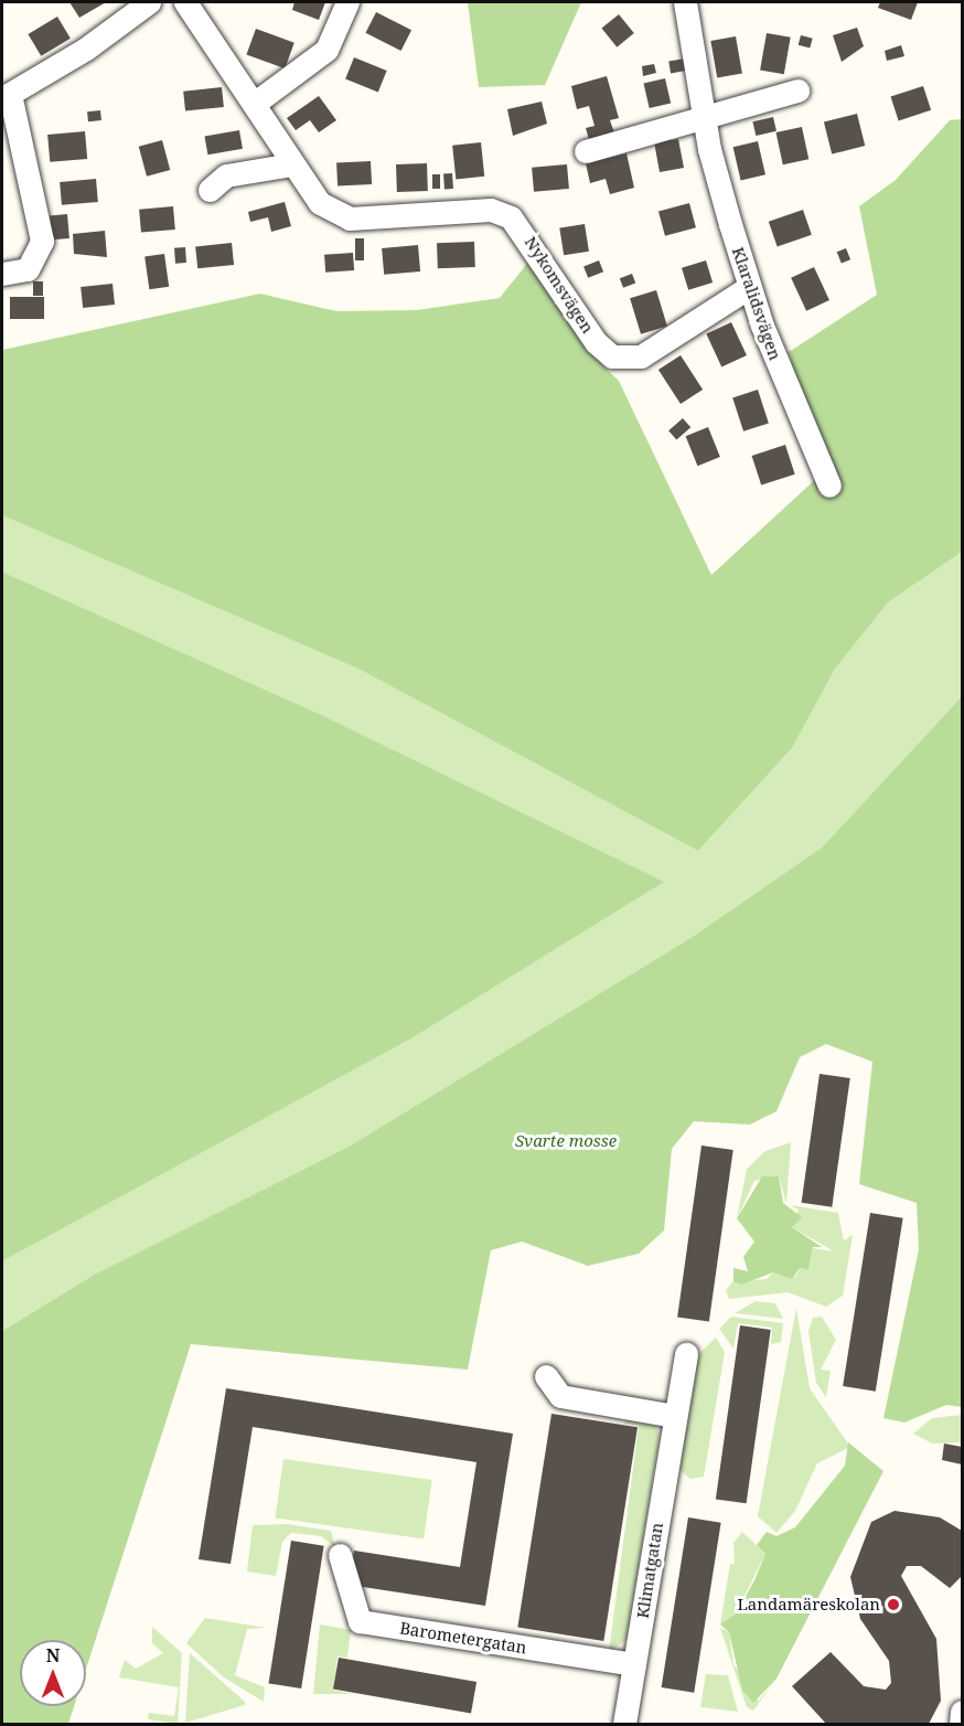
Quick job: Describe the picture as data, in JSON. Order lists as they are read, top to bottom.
{
  "streets": {
    "street": [
      "Nykomsvägen",
      "Klaralidsvägen",
      "Klimatgatan",
      "Barometergatan"
    ]
  },
  "crossings": [
    ["Nykomsvägen", "Klaralidsvägen"],
    ["Klimatgatan", "Barometergatan"]
  ],
  "parks": ["Svarte mosse"],
  "places": ["Landamäreskolan"],
  "north": "top"
}
